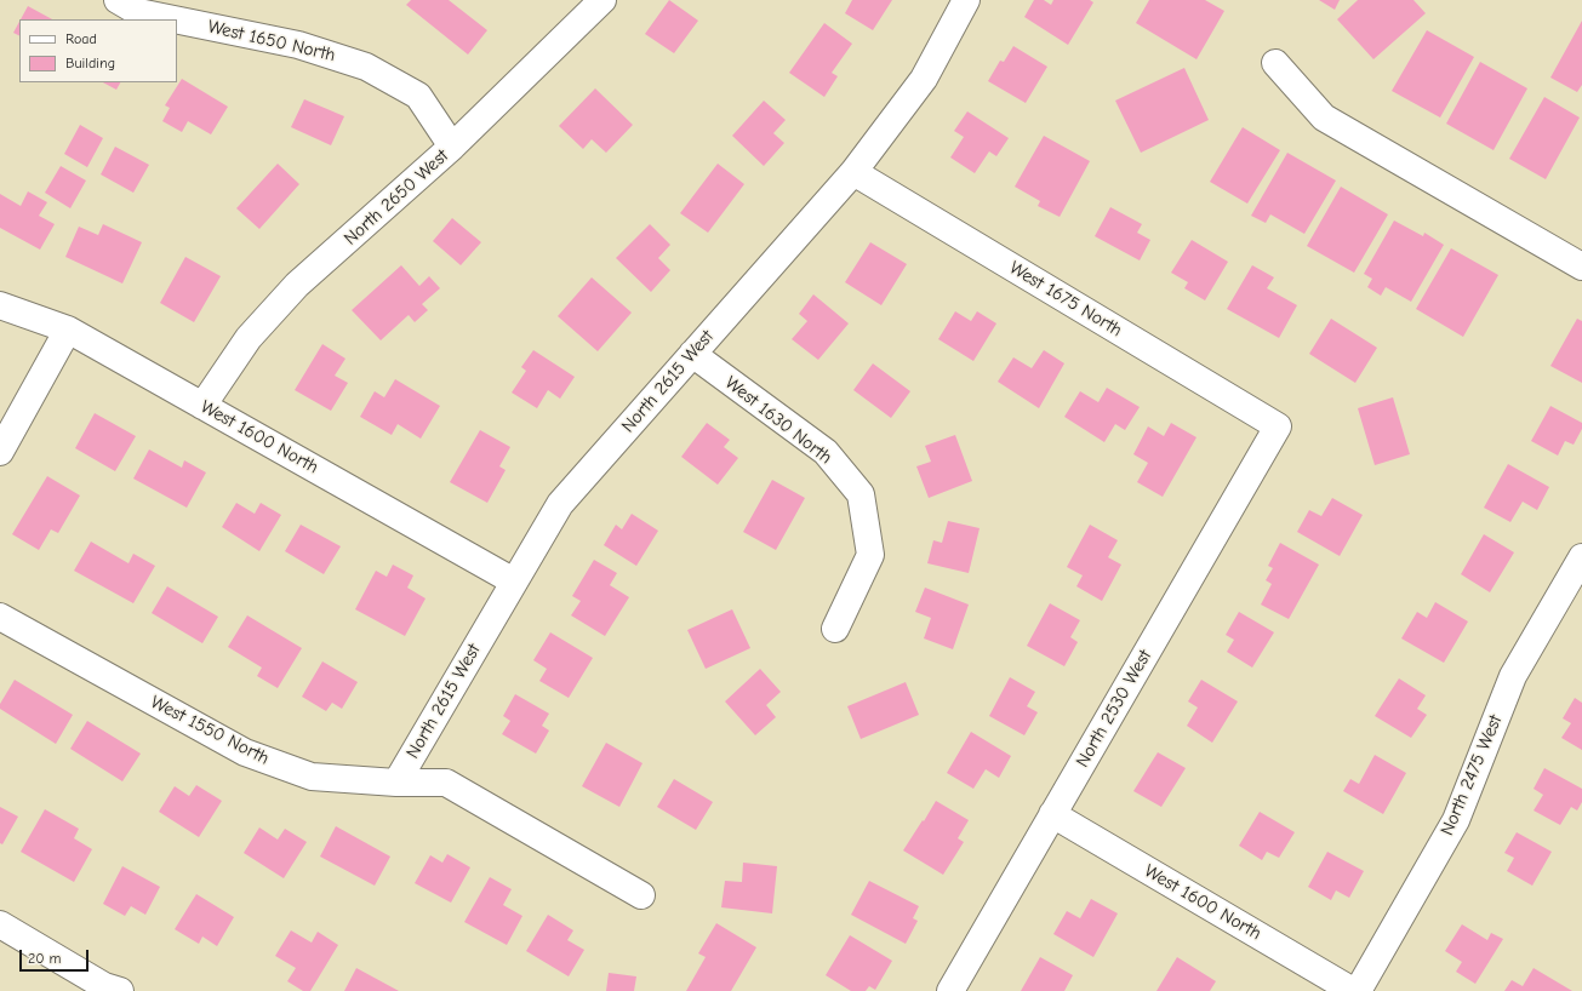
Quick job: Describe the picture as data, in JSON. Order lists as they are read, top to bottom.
{
  "streets": {
    "street": [
      "West 1650 North",
      "North 2650 West",
      "West 1675 North",
      "North 2615 West",
      "West 1630 North",
      "West 1600 North",
      "North 2530 West",
      "West 1550 North",
      "North 2475 West"
    ]
  },
  "crossings": [
    ["West 1650 North", "North 2650 West"],
    ["North 2650 West", "West 1600 North"],
    ["West 1675 North", "North 2615 West"],
    ["West 1675 North", "North 2530 West"],
    ["North 2615 West", "West 1630 North"],
    ["North 2615 West", "West 1600 North"],
    ["North 2615 West", "West 1550 North"],
    ["West 1600 North", "North 2530 West"]
  ],
  "legend": ["Road", "Building"],
  "scale_bar": "20 m"
}
